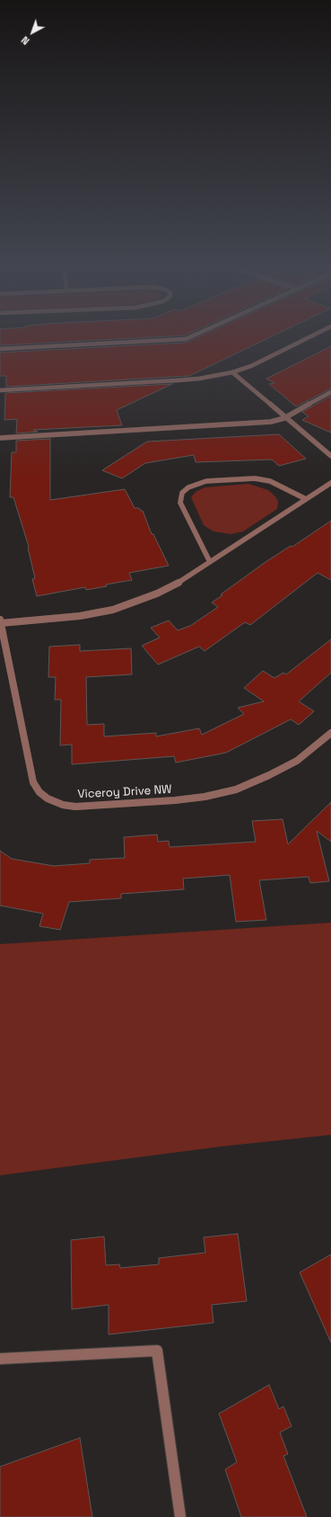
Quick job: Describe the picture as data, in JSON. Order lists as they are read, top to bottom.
{
  "streets": {
    "street": ["Viceroy Drive NW"]
  },
  "north": "bottom left"
}
